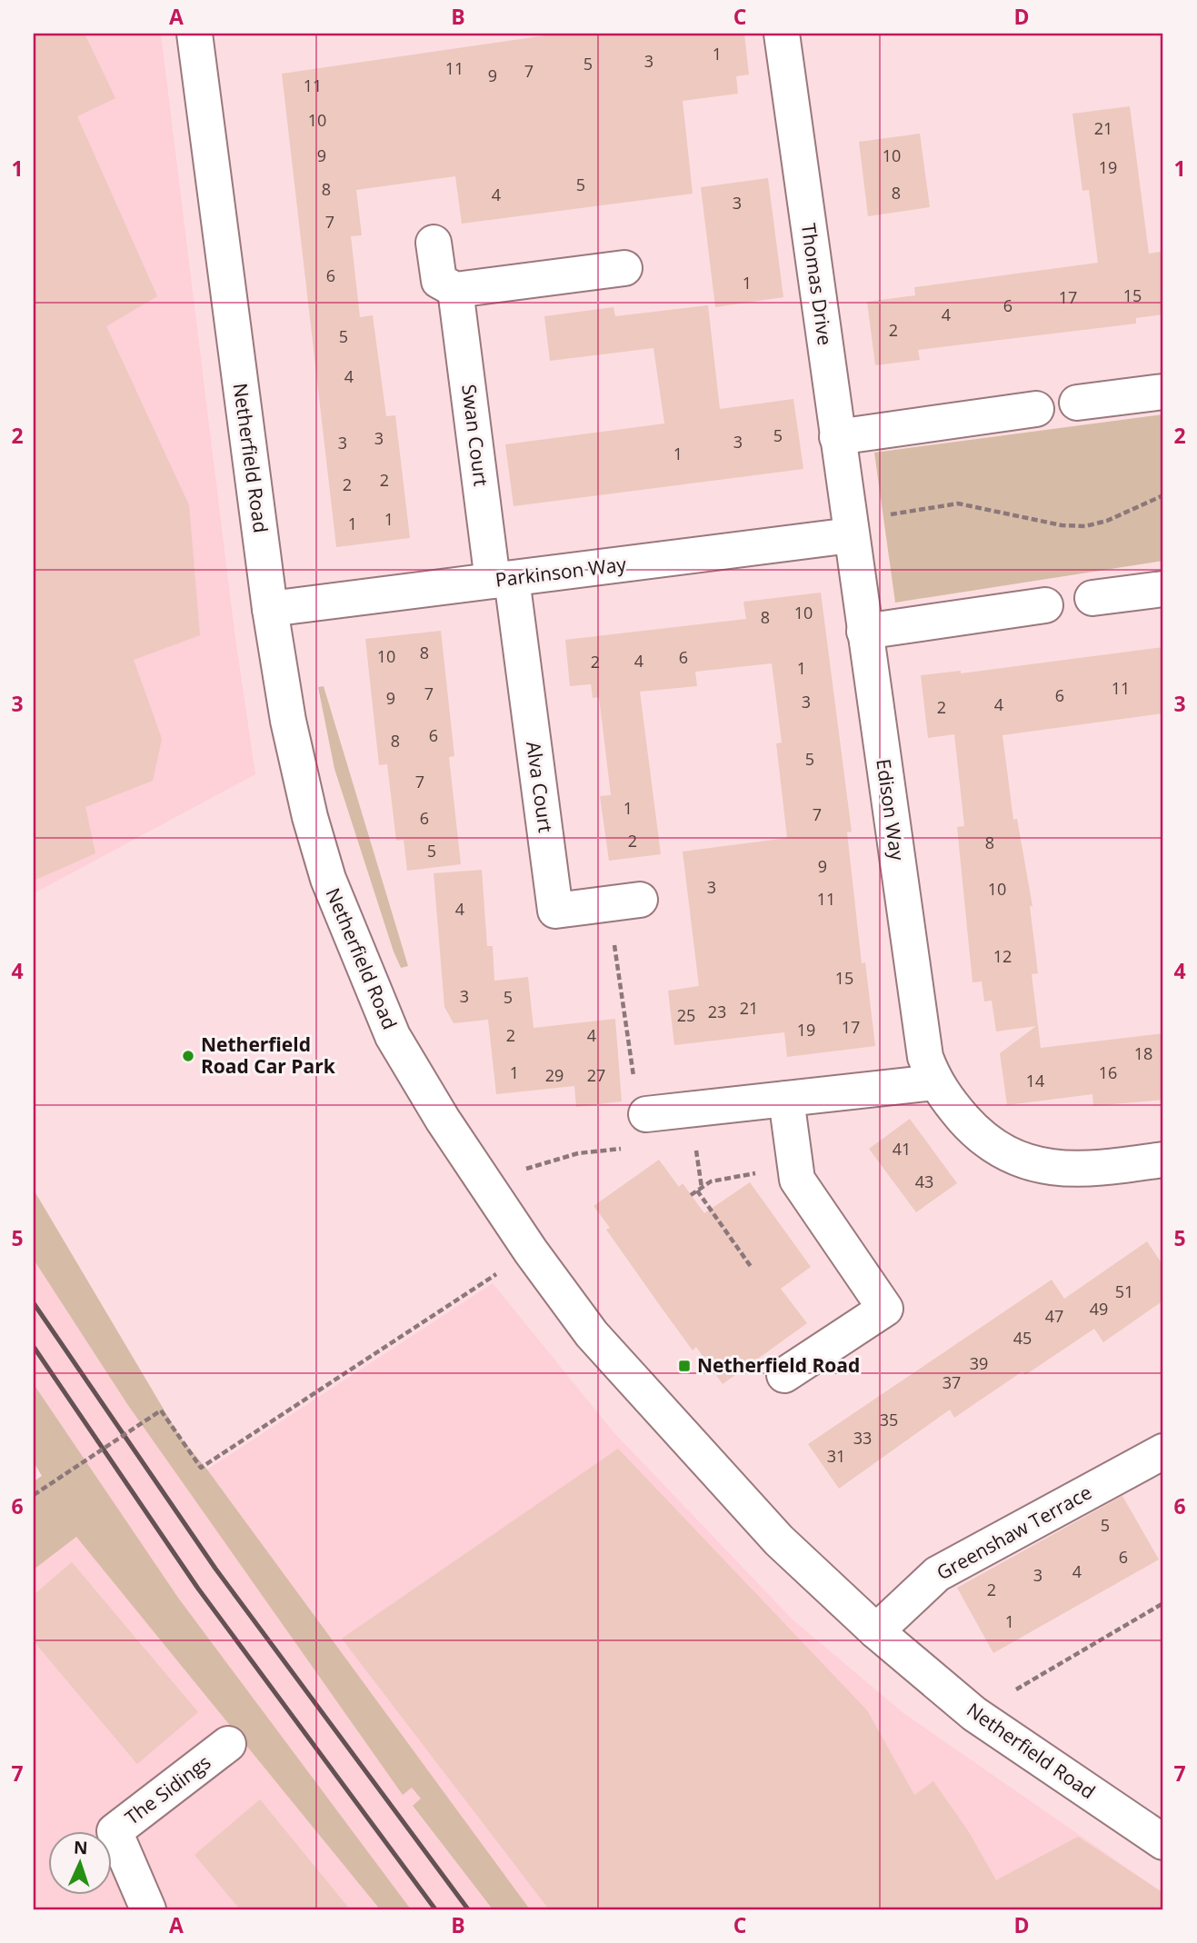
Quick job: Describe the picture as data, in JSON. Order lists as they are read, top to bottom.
{
  "streets": {
    "street": [
      "Thomas Drive",
      "Swan Court",
      "Netherfield Road",
      "Parkinson Way",
      "Alva Court",
      "Edison Way",
      "Greenshaw Terrace",
      "The Sidings"
    ]
  },
  "crossings": [
    ["Thomas Drive", "Parkinson Way"],
    ["Thomas Drive", "Edison Way"],
    ["Swan Court", "Parkinson Way"],
    ["Swan Court", "Alva Court"],
    ["Netherfield Road", "Parkinson Way"],
    ["Netherfield Road", "Greenshaw Terrace"],
    ["Parkinson Way", "Alva Court"],
    ["Parkinson Way", "Edison Way"]
  ],
  "places": {
    "other": ["Netherfield Road Car Park"],
    "transit": ["Netherfield Road"]
  },
  "house_numbers": [
    "1",
    "3",
    "5",
    "11",
    "7",
    "9",
    "11",
    "10",
    "21",
    "9",
    "10",
    "19",
    "5",
    "8",
    "8",
    "4",
    "3",
    "7",
    "6",
    "1",
    "15",
    "17",
    "6",
    "4",
    "2",
    "5",
    "4",
    "5",
    "3",
    "3",
    "3",
    "1",
    "2",
    "2",
    "1",
    "1",
    "10",
    "8",
    "8",
    "10",
    "6",
    "4",
    "2",
    "1",
    "11",
    "7",
    "6",
    "9",
    "3",
    "4",
    "2",
    "6",
    "8",
    "5",
    "7",
    "1",
    "7",
    "6",
    "2",
    "8",
    "5",
    "9",
    "3",
    "10",
    "11",
    "4",
    "12",
    "15",
    "3",
    "5",
    "21",
    "23",
    "25",
    "17",
    "19",
    "2",
    "4",
    "18",
    "1",
    "16",
    "29",
    "27",
    "14",
    "41",
    "43",
    "51",
    "49",
    "47",
    "45",
    "39",
    "37",
    "35",
    "33",
    "31",
    "5",
    "6",
    "4",
    "3",
    "2",
    "1"
  ],
  "north": "top",
  "grid": {
    "columns": [
      "A",
      "B",
      "C",
      "D"
    ],
    "rows": [
      "1",
      "2",
      "3",
      "4",
      "5",
      "6",
      "7"
    ]
  }
}
